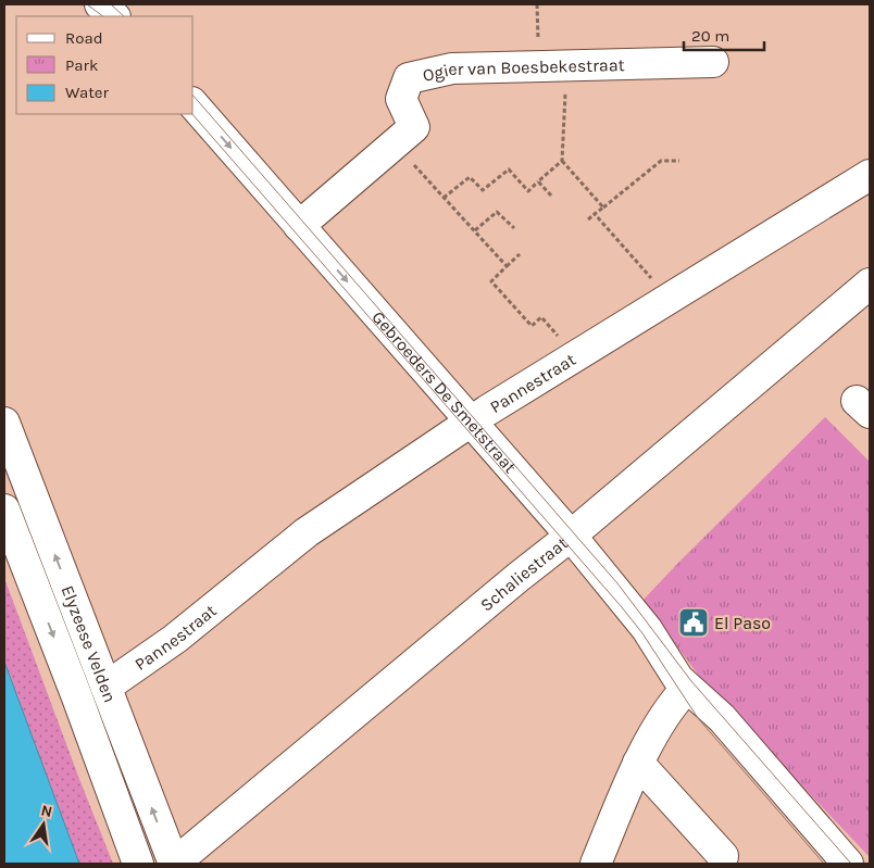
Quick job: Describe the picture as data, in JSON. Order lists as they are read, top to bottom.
{
  "streets": {
    "street": [
      "Ogier van Boesbekestraat",
      "Pannestraat",
      "Gebroeders De Smetstraat",
      "Schaliestraat",
      "Elyzeese Velden"
    ]
  },
  "crossings": [
    ["Ogier van Boesbekestraat", "Gebroeders De Smetstraat"],
    ["Pannestraat", "Gebroeders De Smetstraat"],
    ["Pannestraat", "Elyzeese Velden"],
    ["Gebroeders De Smetstraat", "Schaliestraat"],
    ["Schaliestraat", "Elyzeese Velden"]
  ],
  "places": {
    "public building": ["El Paso"]
  },
  "legend": ["Road", "Park", "Water"],
  "scale_bar": "20 m",
  "north": "top"
}
